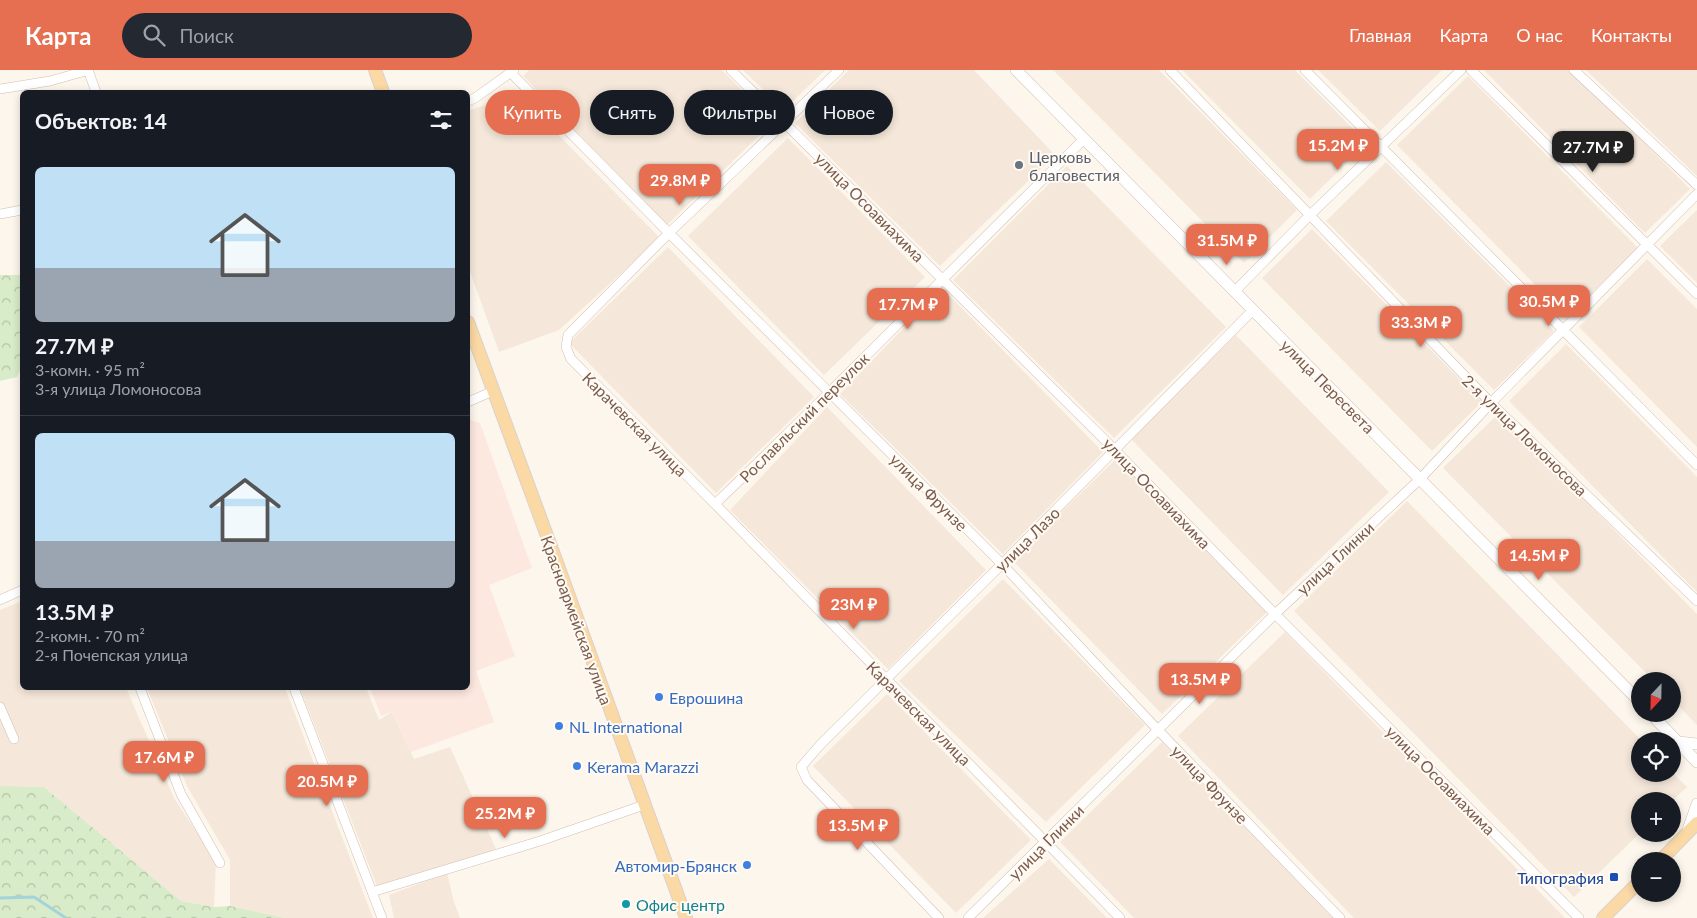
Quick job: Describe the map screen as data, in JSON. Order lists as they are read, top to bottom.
{
  "streets": {
    "main road": ["улица Пересвета", "Красноармейская улица"],
    "street": [
      "улица Осоавиахима",
      "Рославльский переулок",
      "Карачевская улица",
      "2-я улица Ломоносова",
      "улица Фрунзе",
      "улица Лазо",
      "улица Глинки"
    ]
  },
  "crossings": [
    ["улица Осоавиахима", "Рославльский переулок"],
    ["улица Осоавиахима", "улица Лазо"],
    ["улица Осоавиахима", "улица Глинки"],
    ["улица Пересвета", "Рославльский переулок"],
    ["улица Пересвета", "улица Лазо"],
    ["улица Пересвета", "улица Глинки"],
    ["Рославльский переулок", "Карачевская улица"],
    ["Рославльский переулок", "улица Фрунзе"],
    ["Карачевская улица", "улица Фрунзе"],
    ["Карачевская улица", "улица Лазо"],
    ["Карачевская улица", "улица Глинки"],
    ["2-я улица Ломоносова", "улица Глинки"],
    ["улица Фрунзе", "улица Лазо"],
    ["улица Фрунзе", "улица Глинки"]
  ],
  "places": {
    "other": [
      "Церковь благовестия",
      "Еврошина",
      "NL International",
      "Kerama Marazzi",
      "Автомир-Брянск",
      "Офис центр"
    ],
    "transit": ["Типография"]
  },
  "north": "bottom",
  "page": {
    "header": "Карта",
    "search": "Поиск",
    "nav": [
      "Главная",
      "Карта",
      "О нас",
      "Контакты"
    ],
    "chip": [
      "Купить",
      "Снять",
      "Фильтры",
      "Новое"
    ],
    "heading": "Объектов: 14",
    "price": [
      "15.2M ₽",
      "27.7M ₽",
      "29.8M ₽",
      "31.5M ₽",
      "30.5M ₽",
      "17.7M ₽",
      "33.3M ₽",
      "14.5M ₽",
      "23M ₽",
      "13.5M ₽",
      "17.6M ₽",
      "20.5M ₽",
      "25.2M ₽",
      "13.5M ₽"
    ],
    "list": [
      {
        "name": "27.7M ₽",
        "note": "3-комн. · 95 m² · 3-я улица Ломоносова"
      },
      {
        "name": "13.5M ₽",
        "note": "2-комн. · 70 m² · 2-я Почепская улица"
      }
    ],
    "map_buttons": ["+", "−"]
  }
}
